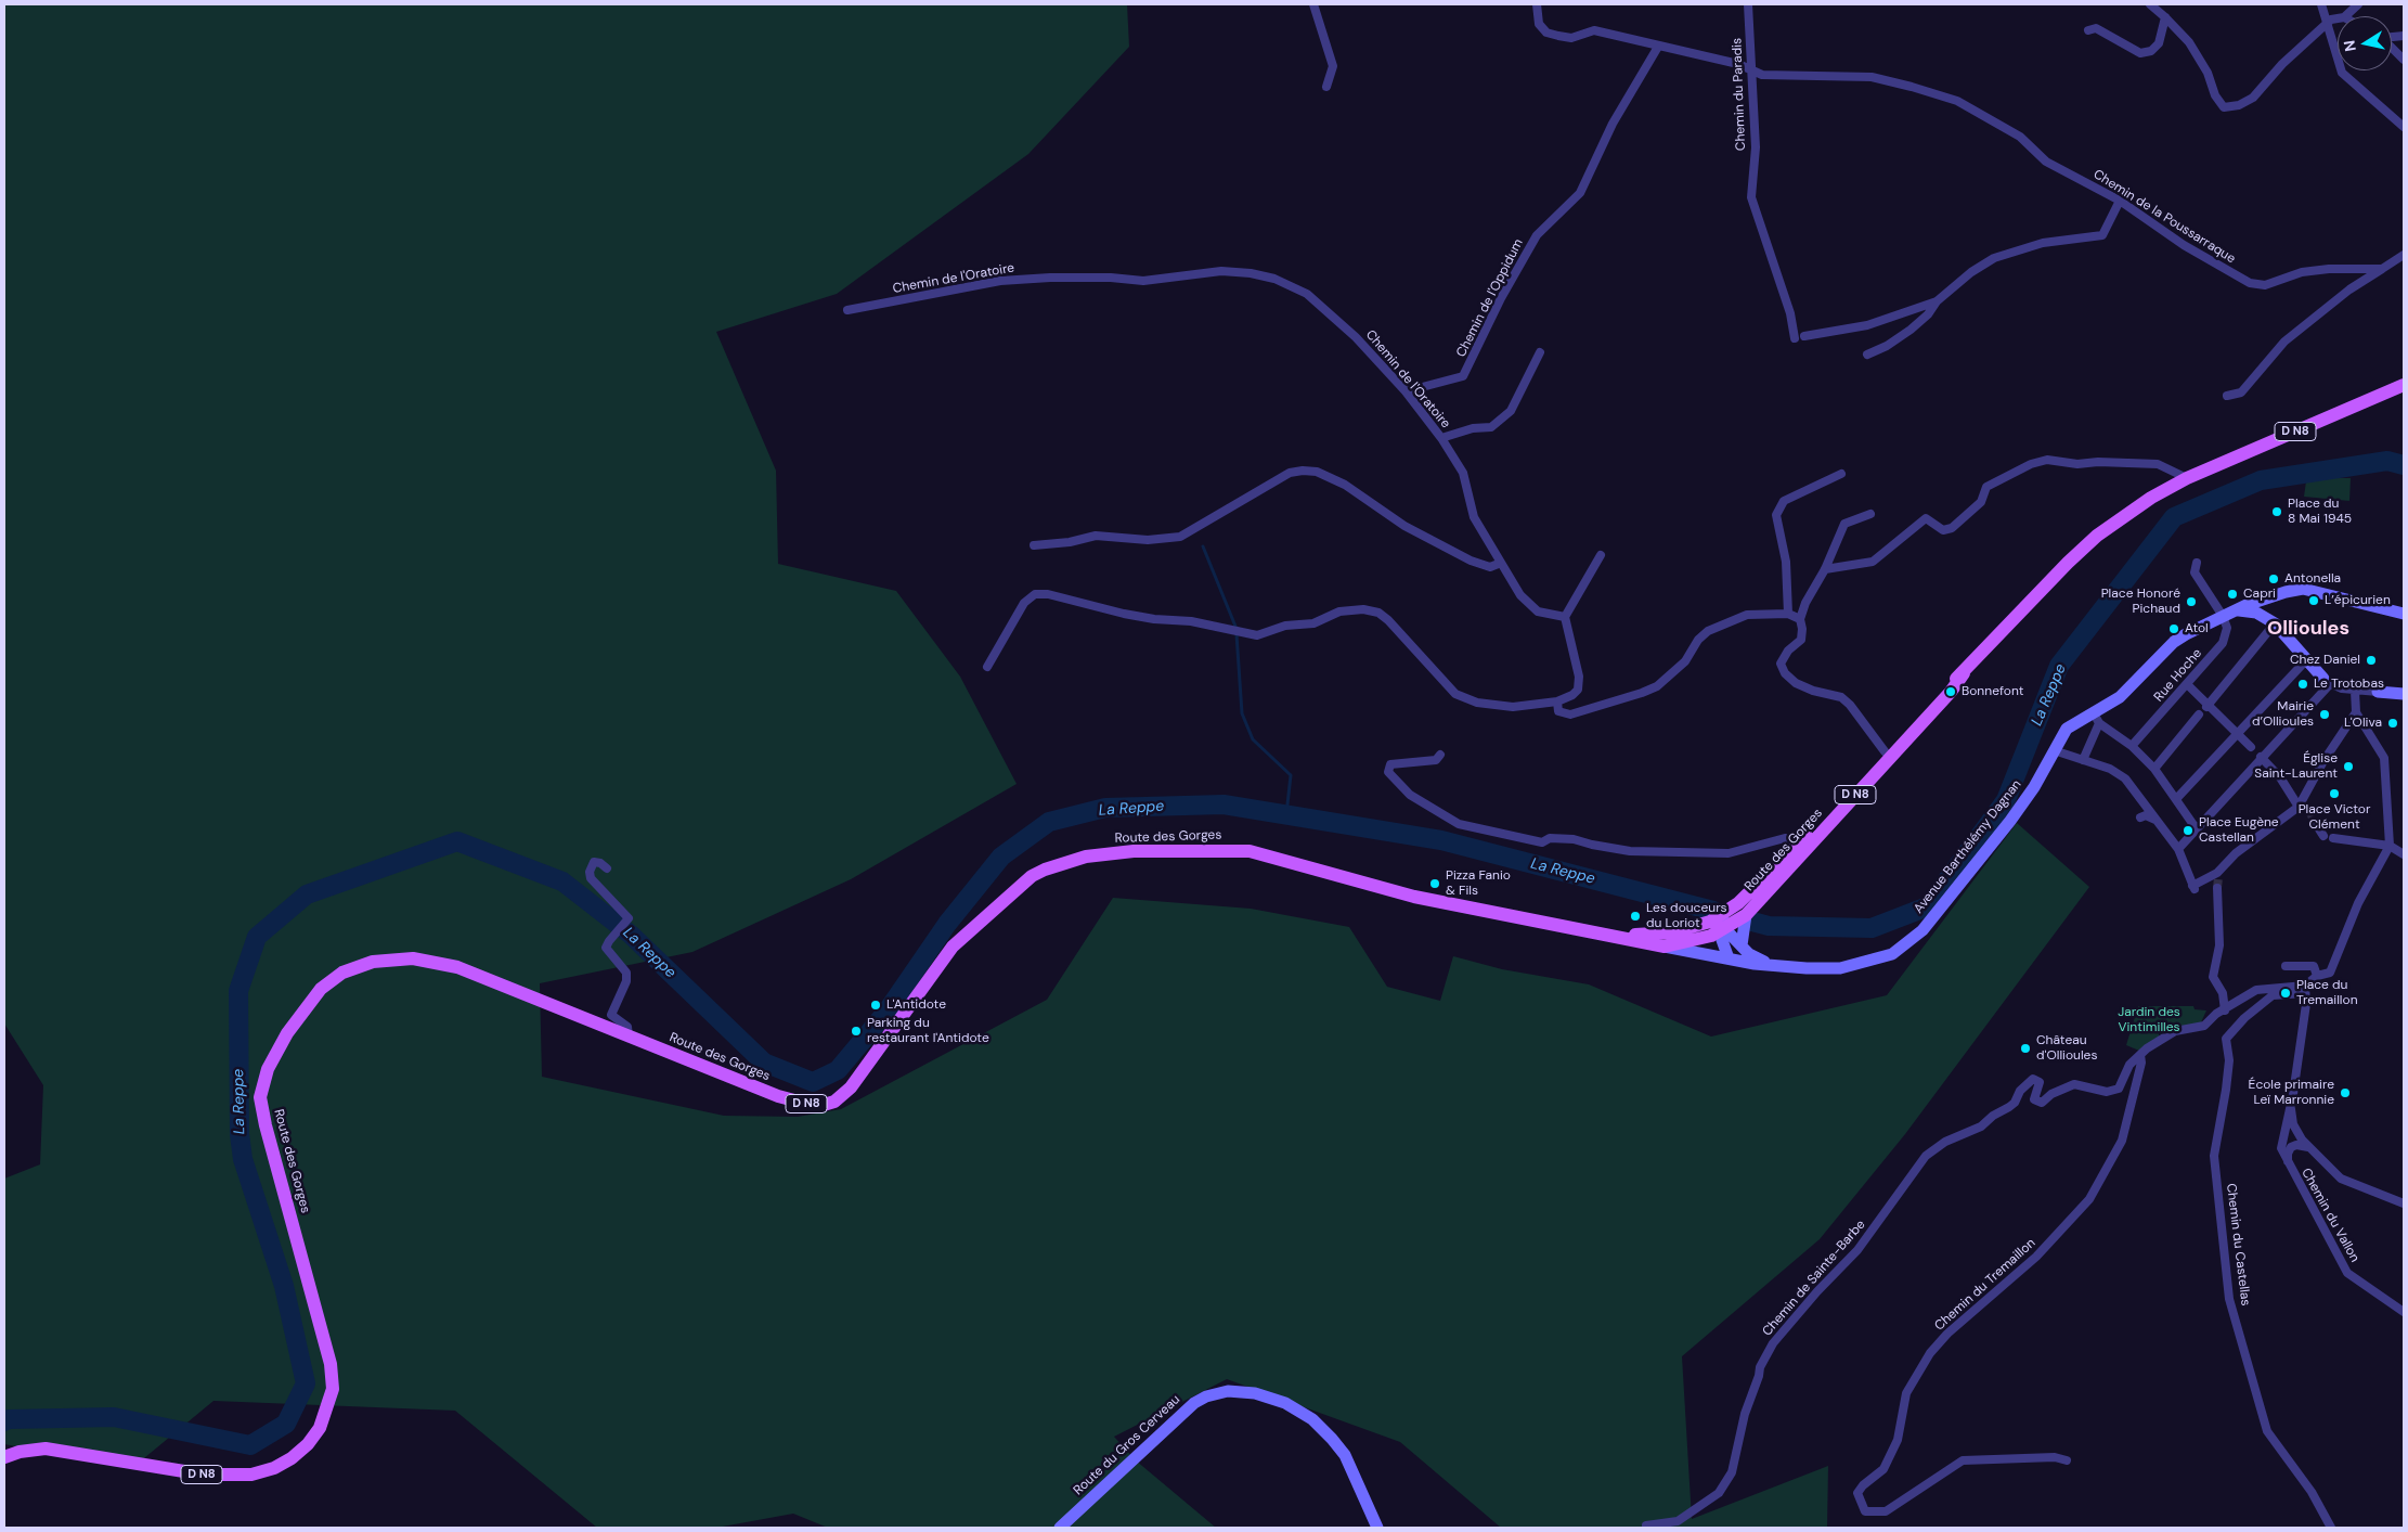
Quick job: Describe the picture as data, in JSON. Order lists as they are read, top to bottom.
{
  "streets": {
    "main road": [
      "D N8",
      "Route des Gorges",
      "Avenue Barthélémy Dagnan",
      "Route du Gros Cerveau"
    ],
    "street": [
      "Chemin du Paradis",
      "Chemin de la Poussarraque",
      "Chemin de l'Oratoire",
      "Chemin de l'Oppidum",
      "Rue Hoche",
      "Chemin du Vallon",
      "Chemin du Castellas",
      "Chemin de Sainte-Barbe",
      "Chemin du Tremaillon"
    ]
  },
  "crossings": [
    ["Chemin du Paradis", "Chemin de la Poussarraque"],
    ["Chemin de la Poussarraque", "Chemin de l'Oppidum"],
    ["Chemin de l'Oratoire", "Chemin de l'Oppidum"],
    ["D N8", "Route des Gorges"],
    ["Rue Hoche", "Avenue Barthélémy Dagnan"],
    ["Route des Gorges", "Avenue Barthélémy Dagnan"],
    ["Chemin du Castellas", "Chemin de Sainte-Barbe"],
    ["Chemin de Sainte-Barbe", "Chemin du Tremaillon"]
  ],
  "districts": ["Ollioules"],
  "water": ["La Reppe"],
  "parks": ["Jardin des Vintimilles"],
  "places": [
    "Place du 8 Mai 1945",
    "Antonella",
    "Capri",
    "L’épicurien",
    "Place Honoré Pichaud",
    "Atol",
    "Chez Daniel",
    "Le Trotobas",
    "Bonnefont",
    "Mairie d’Ollioules",
    "L'Oliva",
    "Église Saint-Laurent",
    "Place Victor Clément",
    "Place Eugène Castellan",
    "Pizza Fanio & Fils",
    "Les douceurs du Loriot",
    "Place du Tremaillon",
    "L'Antidote",
    "Parking du restaurant l'Antidote",
    "Château d'Ollioules",
    "École primaire Leï Marronnie"
  ],
  "north": "left"
}
